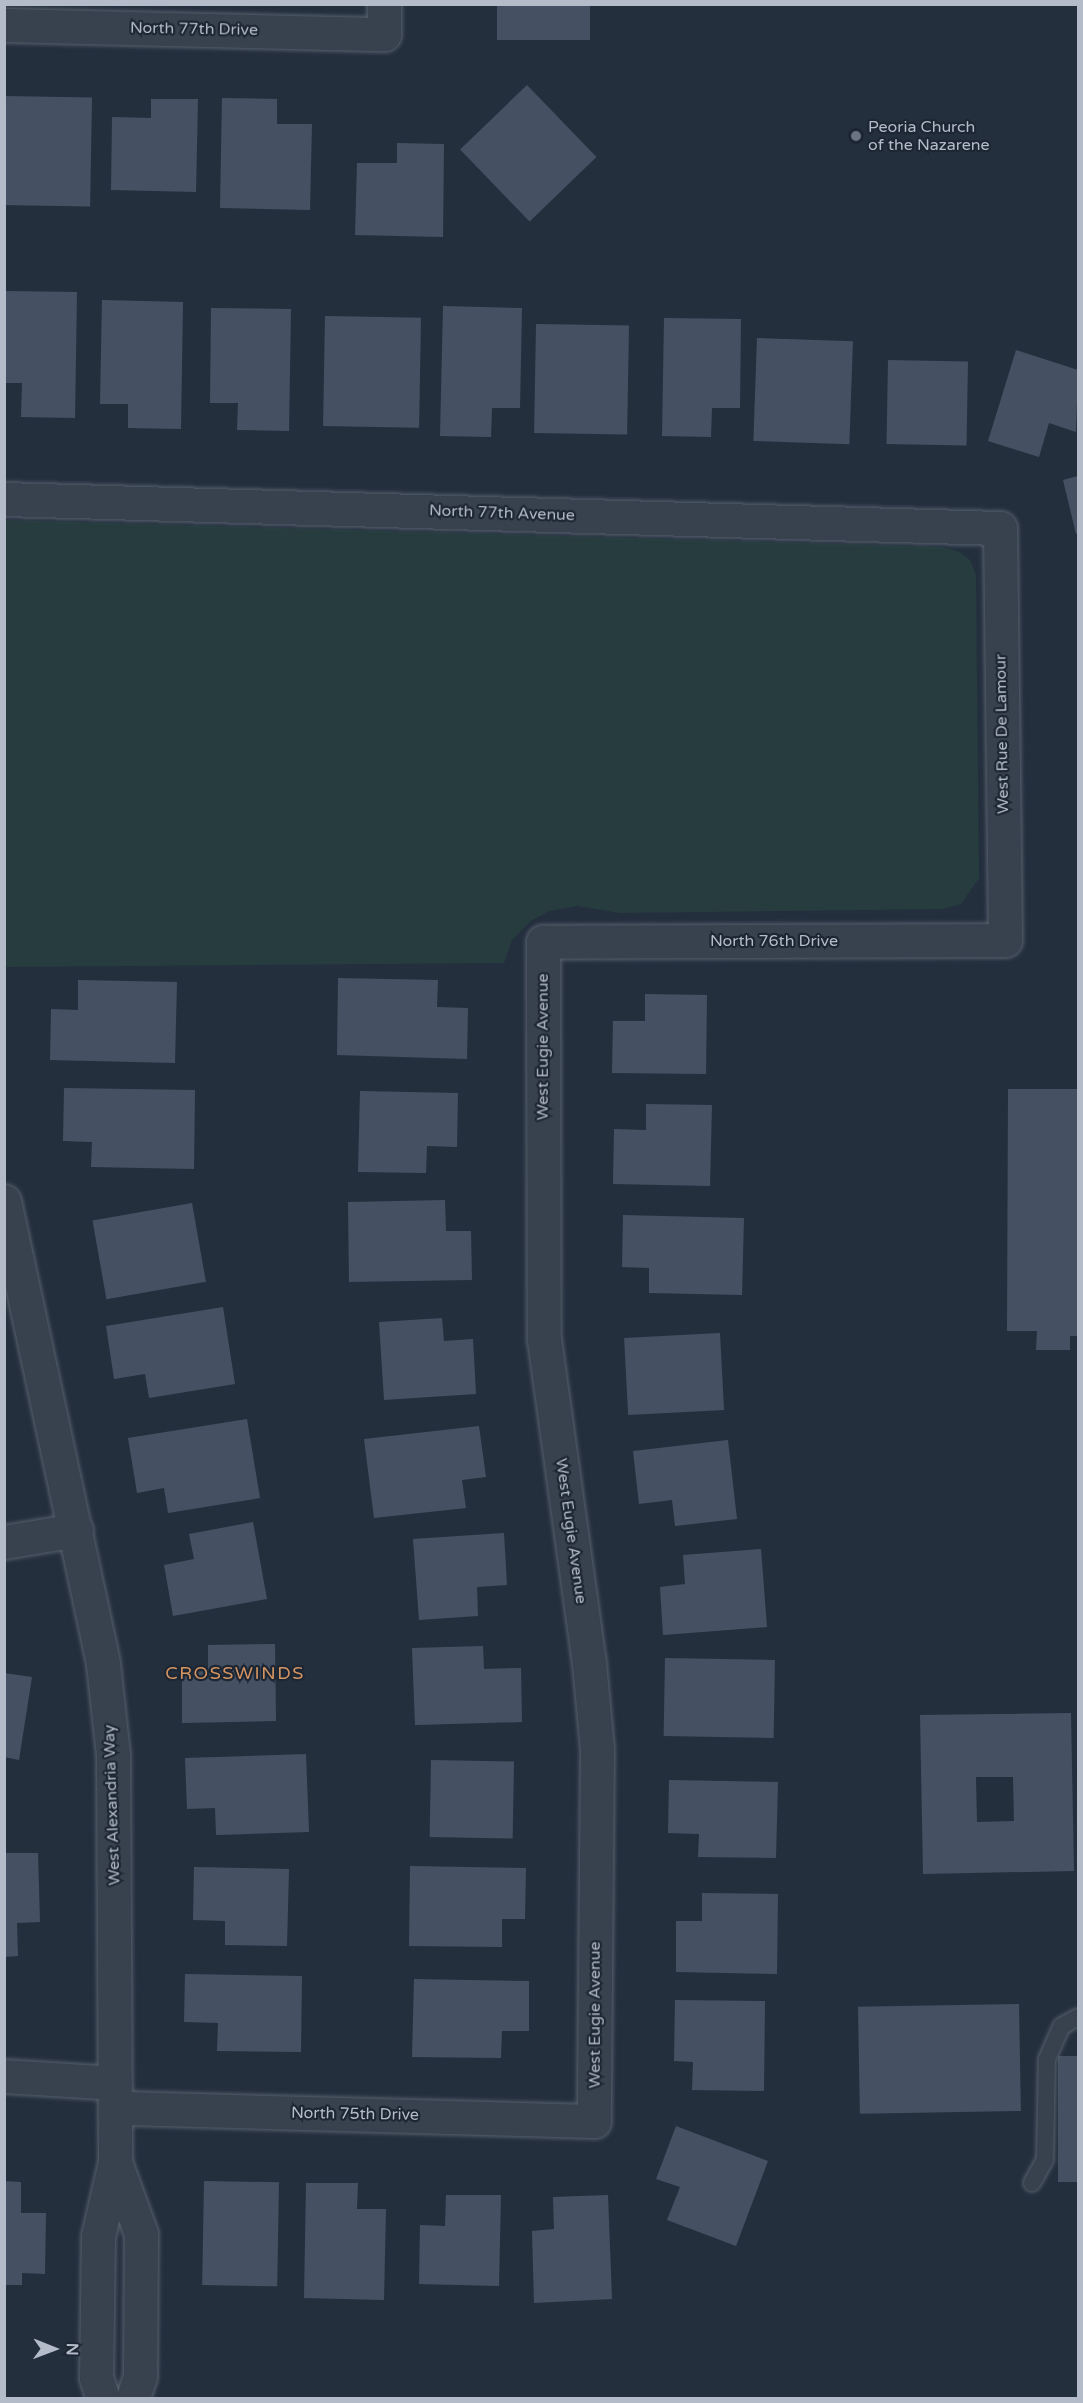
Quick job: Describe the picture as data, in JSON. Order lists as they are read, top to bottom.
{
  "streets": {
    "street": [
      "North 77th Drive",
      "North 77th Avenue",
      "West Rue De Lamour",
      "North 76th Drive",
      "West Eugie Avenue",
      "West Alexandria Way",
      "North 75th Drive"
    ]
  },
  "crossings": [
    ["North 77th Avenue", "West Rue De Lamour"],
    ["West Rue De Lamour", "North 76th Drive"],
    ["North 76th Drive", "West Eugie Avenue"],
    ["West Eugie Avenue", "North 75th Drive"],
    ["West Alexandria Way", "North 75th Drive"]
  ],
  "districts": ["CROSSWINDS"],
  "places": ["Peoria Church of the Nazarene"],
  "north": "right"
}
